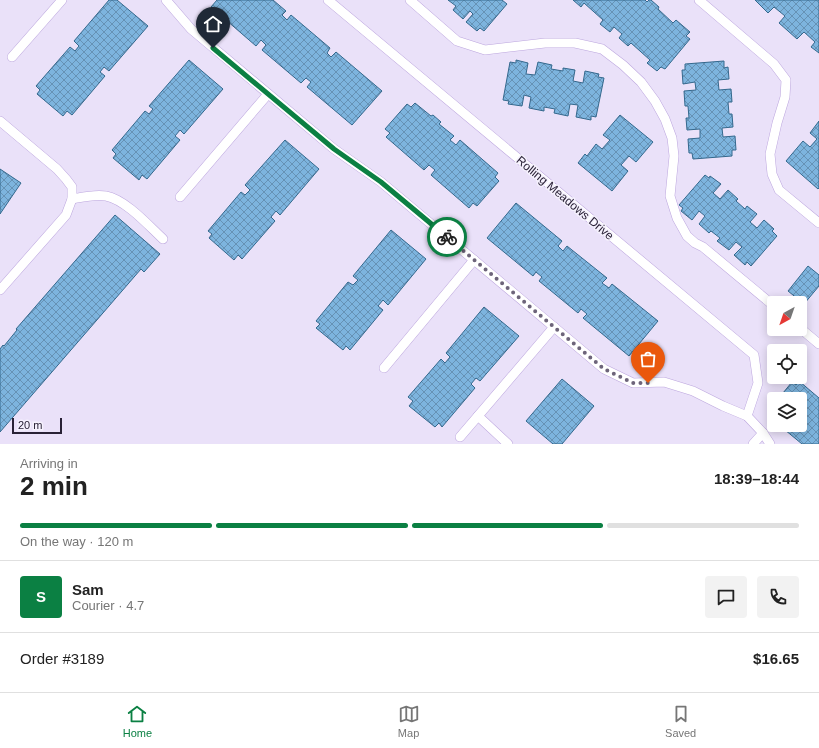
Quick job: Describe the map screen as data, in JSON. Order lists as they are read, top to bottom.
{
  "streets": {
    "lane": ["Rolling Meadows Drive"]
  },
  "scale_bar": "20 m",
  "north": "bottom left",
  "page": {
    "scale": "20 m",
    "heading": ["2 min", "Arriving in", "18:39–18:44"],
    "panel": [
      "Sam",
      "Courier · 4.7",
      "Order #3189",
      "$16.65"
    ],
    "bar": "On the way · 120 m",
    "round": "S",
    "tabs": ["Home", "Map", "Saved"]
  }
}
